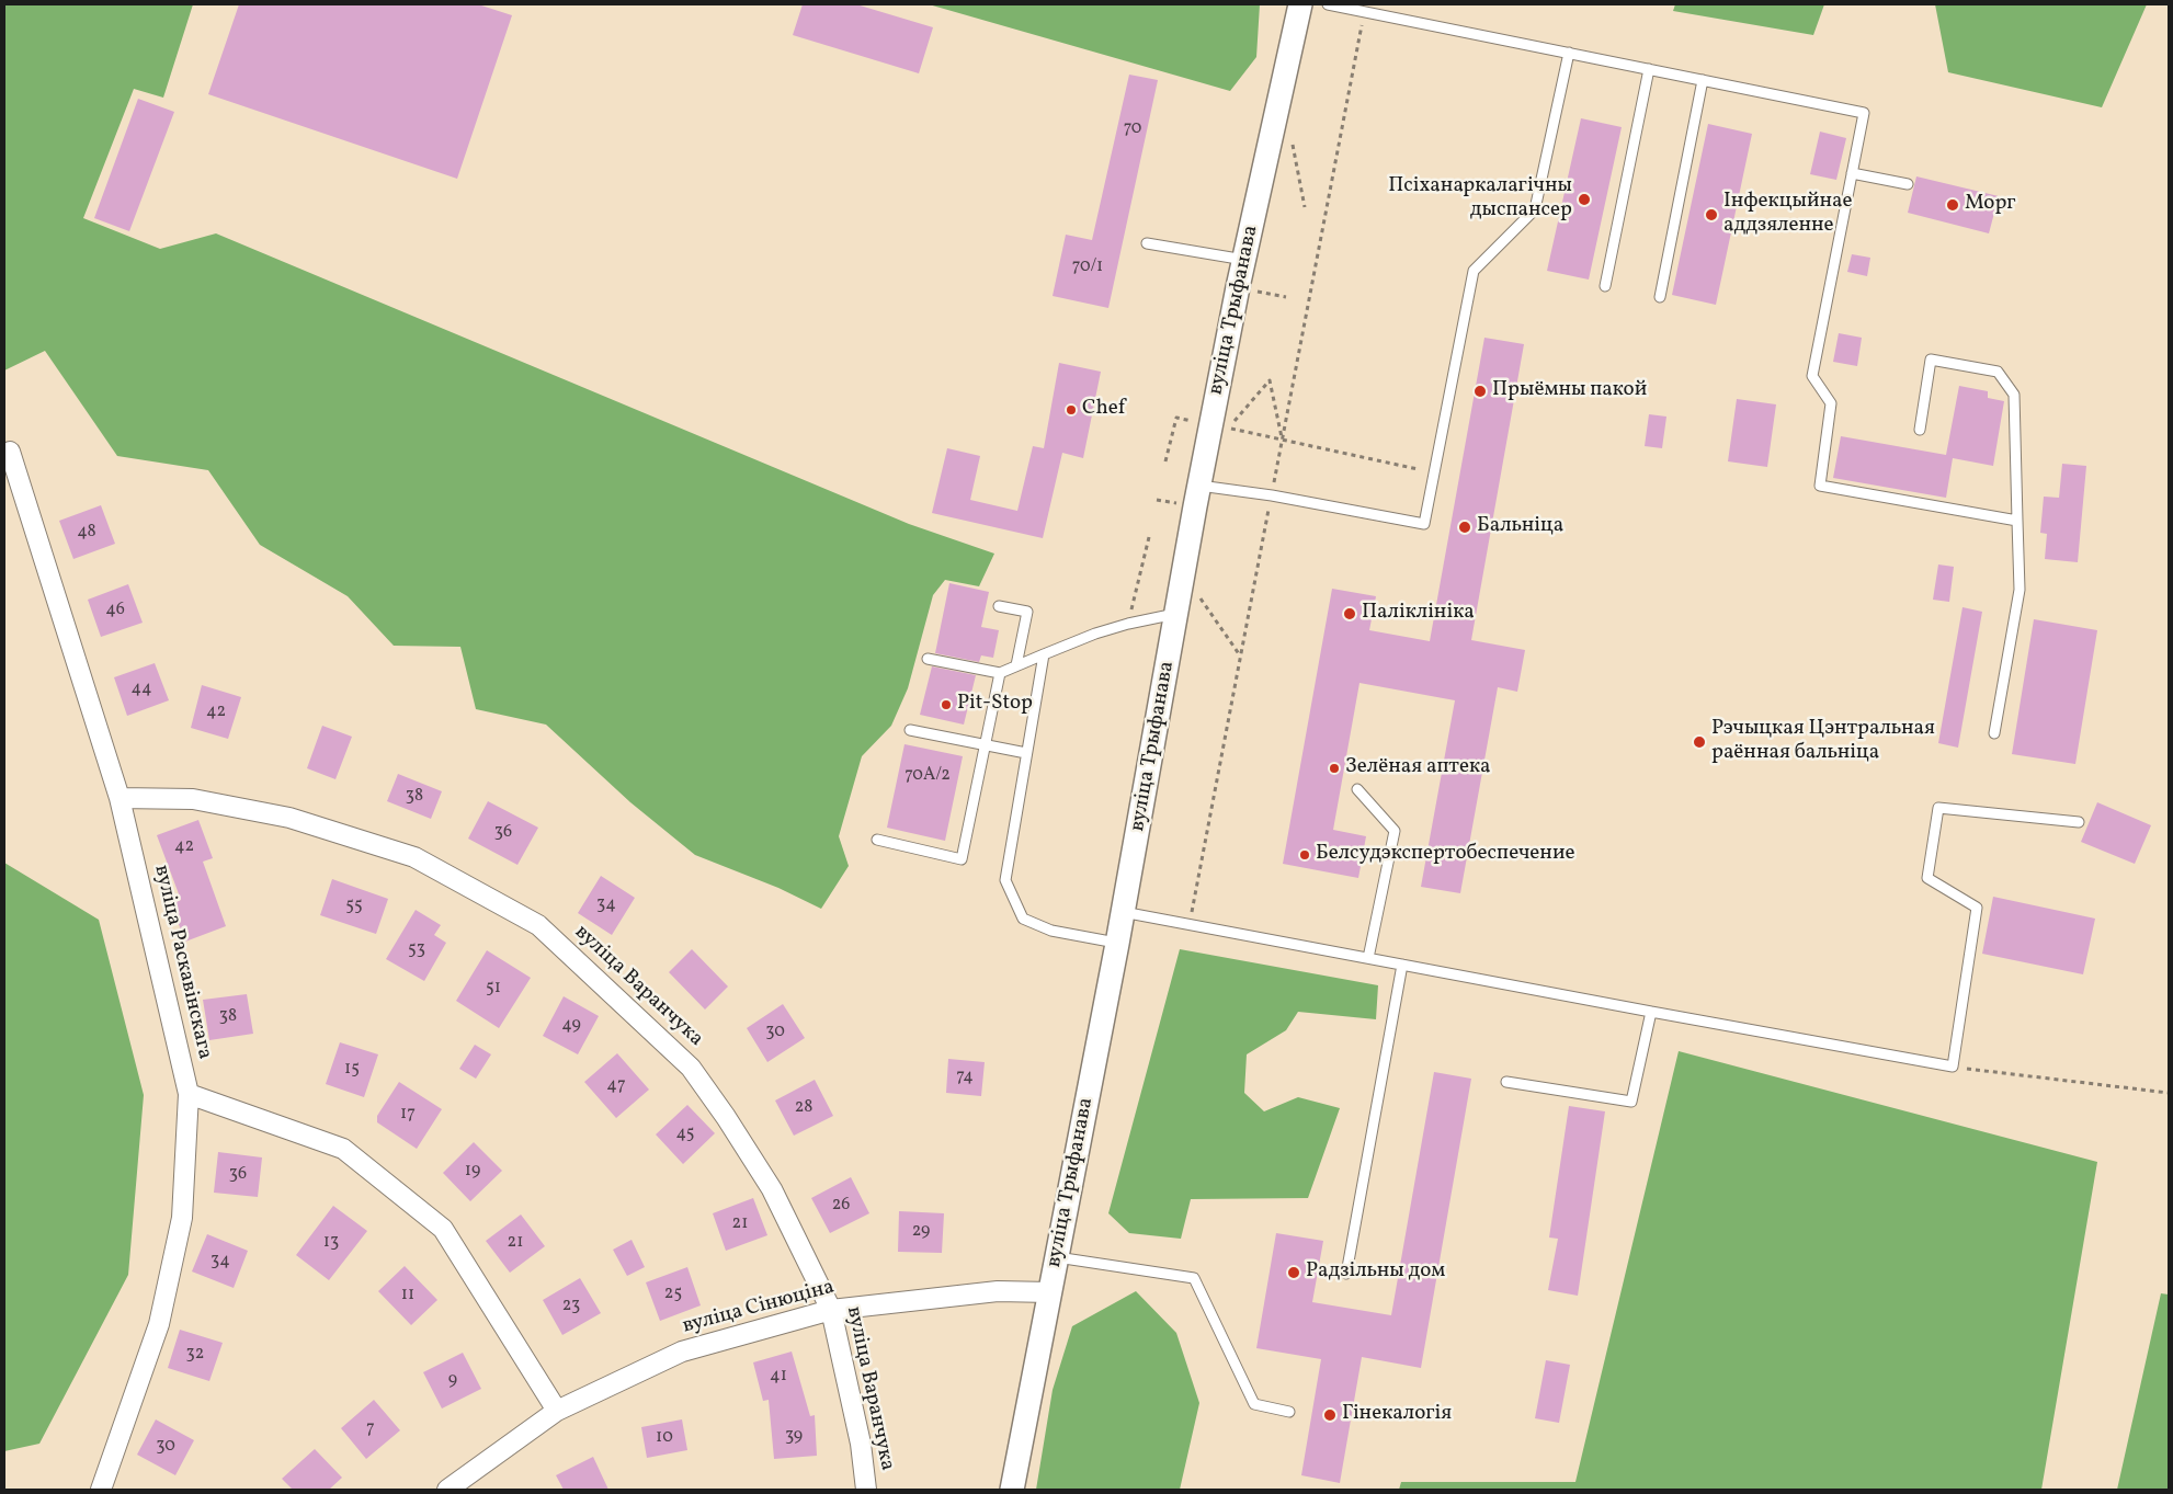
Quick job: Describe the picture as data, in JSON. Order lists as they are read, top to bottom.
{
  "streets": {
    "street": [
      "вуліца Трыфанава",
      "вуліца Раскавінскага",
      "вуліца Варанчука",
      "вуліца Сінюціна"
    ]
  },
  "crossings": [
    ["вуліца Трыфанава", "вуліца Сінюціна"],
    ["вуліца Раскавінскага", "вуліца Варанчука"],
    ["вуліца Варанчука", "вуліца Сінюціна"]
  ],
  "places": [
    "Псіханаркалагічны дыспансер",
    "Морг",
    "Інфекцыйнае аддзяленне",
    "Прыёмны пакой",
    "Chef",
    "Бальніца",
    "Паліклініка",
    "Pit-Stop",
    "Рэчыцкая Цэнтральная раённая бальніца",
    "Зелёная аптека",
    "Белсудэкспертобеспечение",
    "Радзільны дом",
    "Гінекалогія"
  ],
  "house_numbers": [
    "70",
    "70/1",
    "48",
    "46",
    "44",
    "42",
    "70А/2",
    "38",
    "36",
    "42",
    "34",
    "55",
    "53",
    "51",
    "38",
    "49",
    "30",
    "15",
    "74",
    "47",
    "28",
    "17",
    "45",
    "19",
    "36",
    "26",
    "21",
    "29",
    "13",
    "21",
    "34",
    "25",
    "11",
    "23",
    "32",
    "41",
    "9",
    "7",
    "39",
    "10",
    "30"
  ]
}
